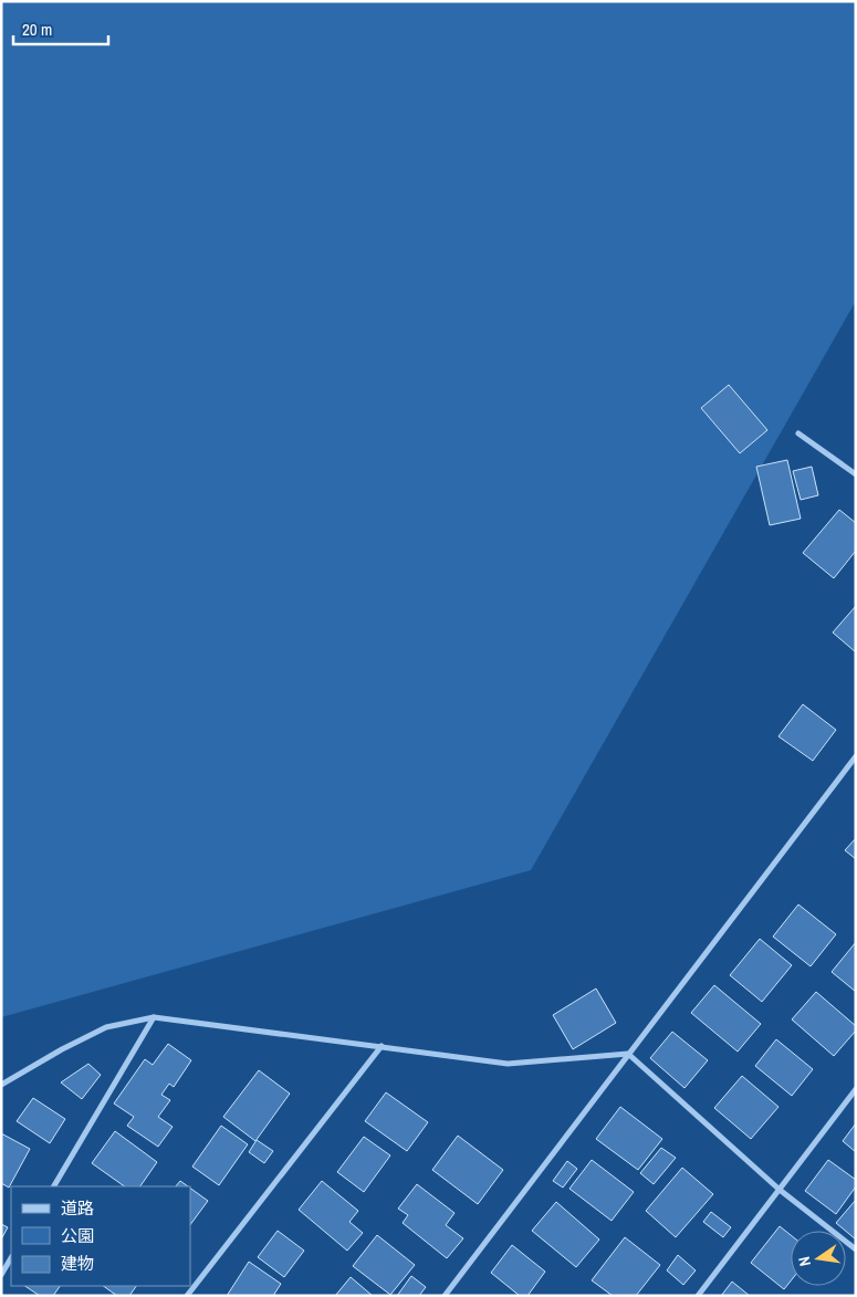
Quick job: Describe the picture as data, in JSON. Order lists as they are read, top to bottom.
{
  "legend": ["道路", "公園", "建物"],
  "scale_bar": "20 m",
  "north": "left"
}
